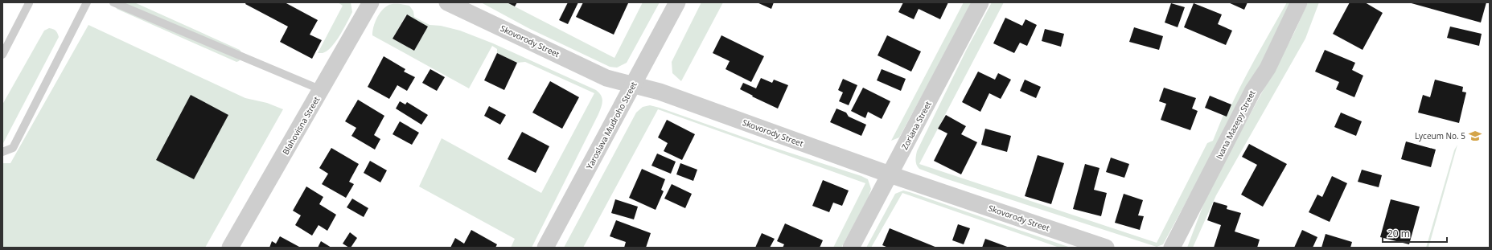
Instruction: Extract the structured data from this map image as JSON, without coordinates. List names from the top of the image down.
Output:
{
  "streets": {
    "street": [
      "Skovorody Street",
      "Ivana Mazepy Street",
      "Blahovisna Street",
      "Yaroslava Mudroho Street",
      "Zoriana Street"
    ]
  },
  "crossings": [
    ["Skovorody Street", "Yaroslava Mudroho Street"],
    ["Skovorody Street", "Zoriana Street"]
  ],
  "places": {
    "school or university": ["Lyceum No. 5"]
  },
  "scale_bar": "20 m"
}
